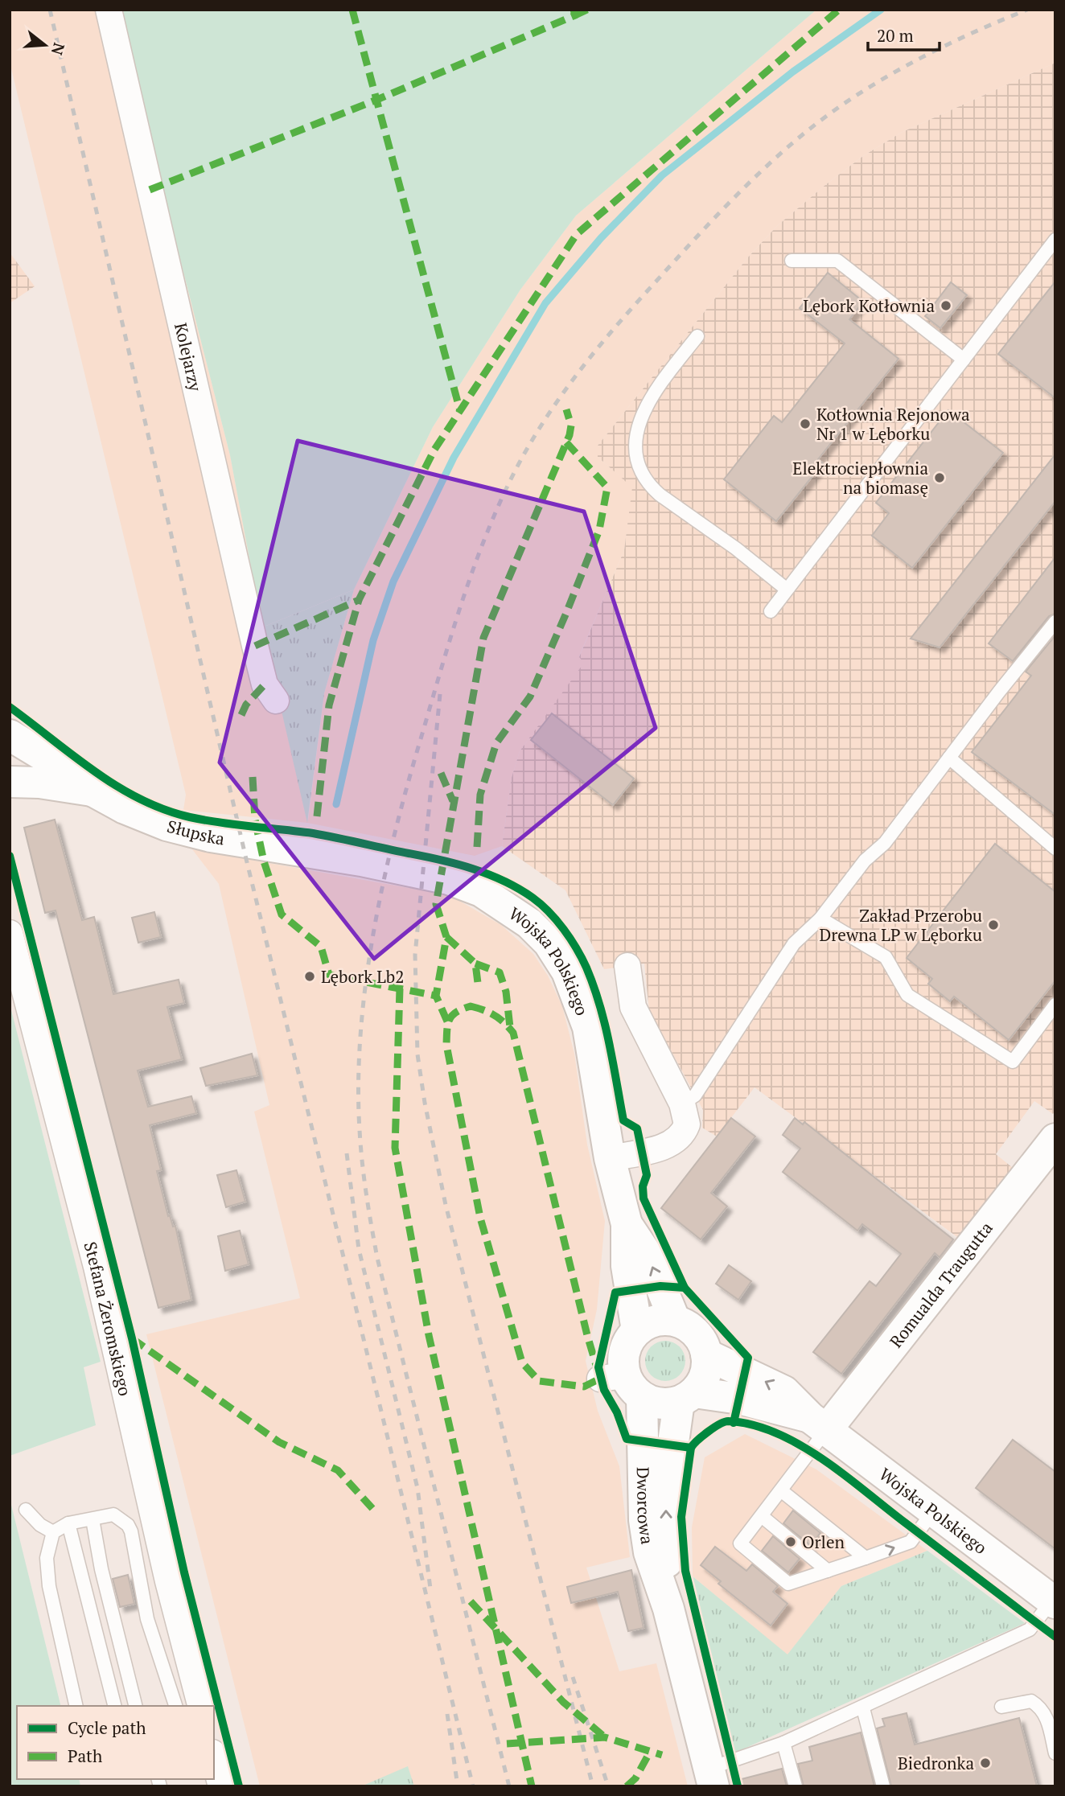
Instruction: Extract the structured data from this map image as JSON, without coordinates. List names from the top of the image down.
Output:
{
  "streets": {
    "street": [
      "Kolejarzy",
      "Słupska",
      "Wojska Polskiego",
      "Romualda Traugutta",
      "Stefana Żeromskiego",
      "Dworcowa"
    ]
  },
  "crossings": [
    ["Słupska", "Wojska Polskiego"],
    ["Wojska Polskiego", "Romualda Traugutta"],
    ["Wojska Polskiego", "Dworcowa"]
  ],
  "places": [
    "Lębork Kotłownia",
    "Kotłownia Rejonowa Nr 1 w Lęborku",
    "Elektrociepłownia na biomasę",
    "Zakład Przerobu Drewna LP w Lęborku",
    "Lębork Lb2",
    "Orlen",
    "Biedronka"
  ],
  "legend": ["Cycle path", "Path"],
  "scale_bar": "20 m",
  "north": "right"
}
